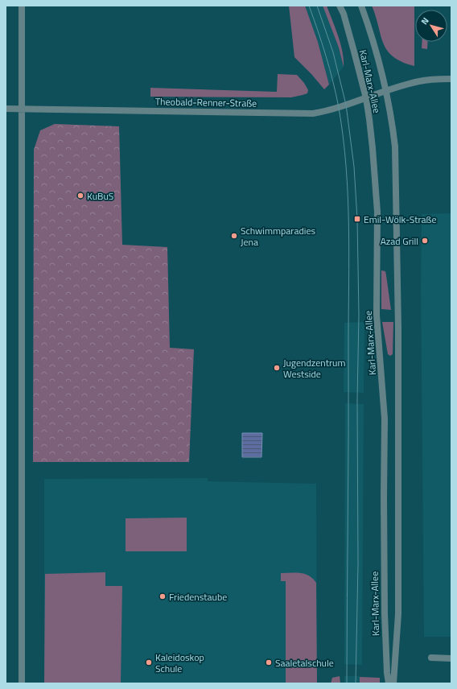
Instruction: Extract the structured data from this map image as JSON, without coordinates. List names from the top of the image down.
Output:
{
  "streets": {
    "street": ["Karl-Marx-Allee", "Theobald-Renner-Straße"]
  },
  "crossings": [
    ["Karl-Marx-Allee", "Theobald-Renner-Straße"]
  ],
  "places": {
    "other": [
      "KuBuS",
      "Schwimmparadies Jena",
      "Azad Grill",
      "Jugendzentrum Westside",
      "Friedenstaube",
      "Kaleidoskop Schule",
      "Saaletalschule"
    ],
    "transit": ["Emil-Wölk-Straße"]
  },
  "north": "top left"
}
